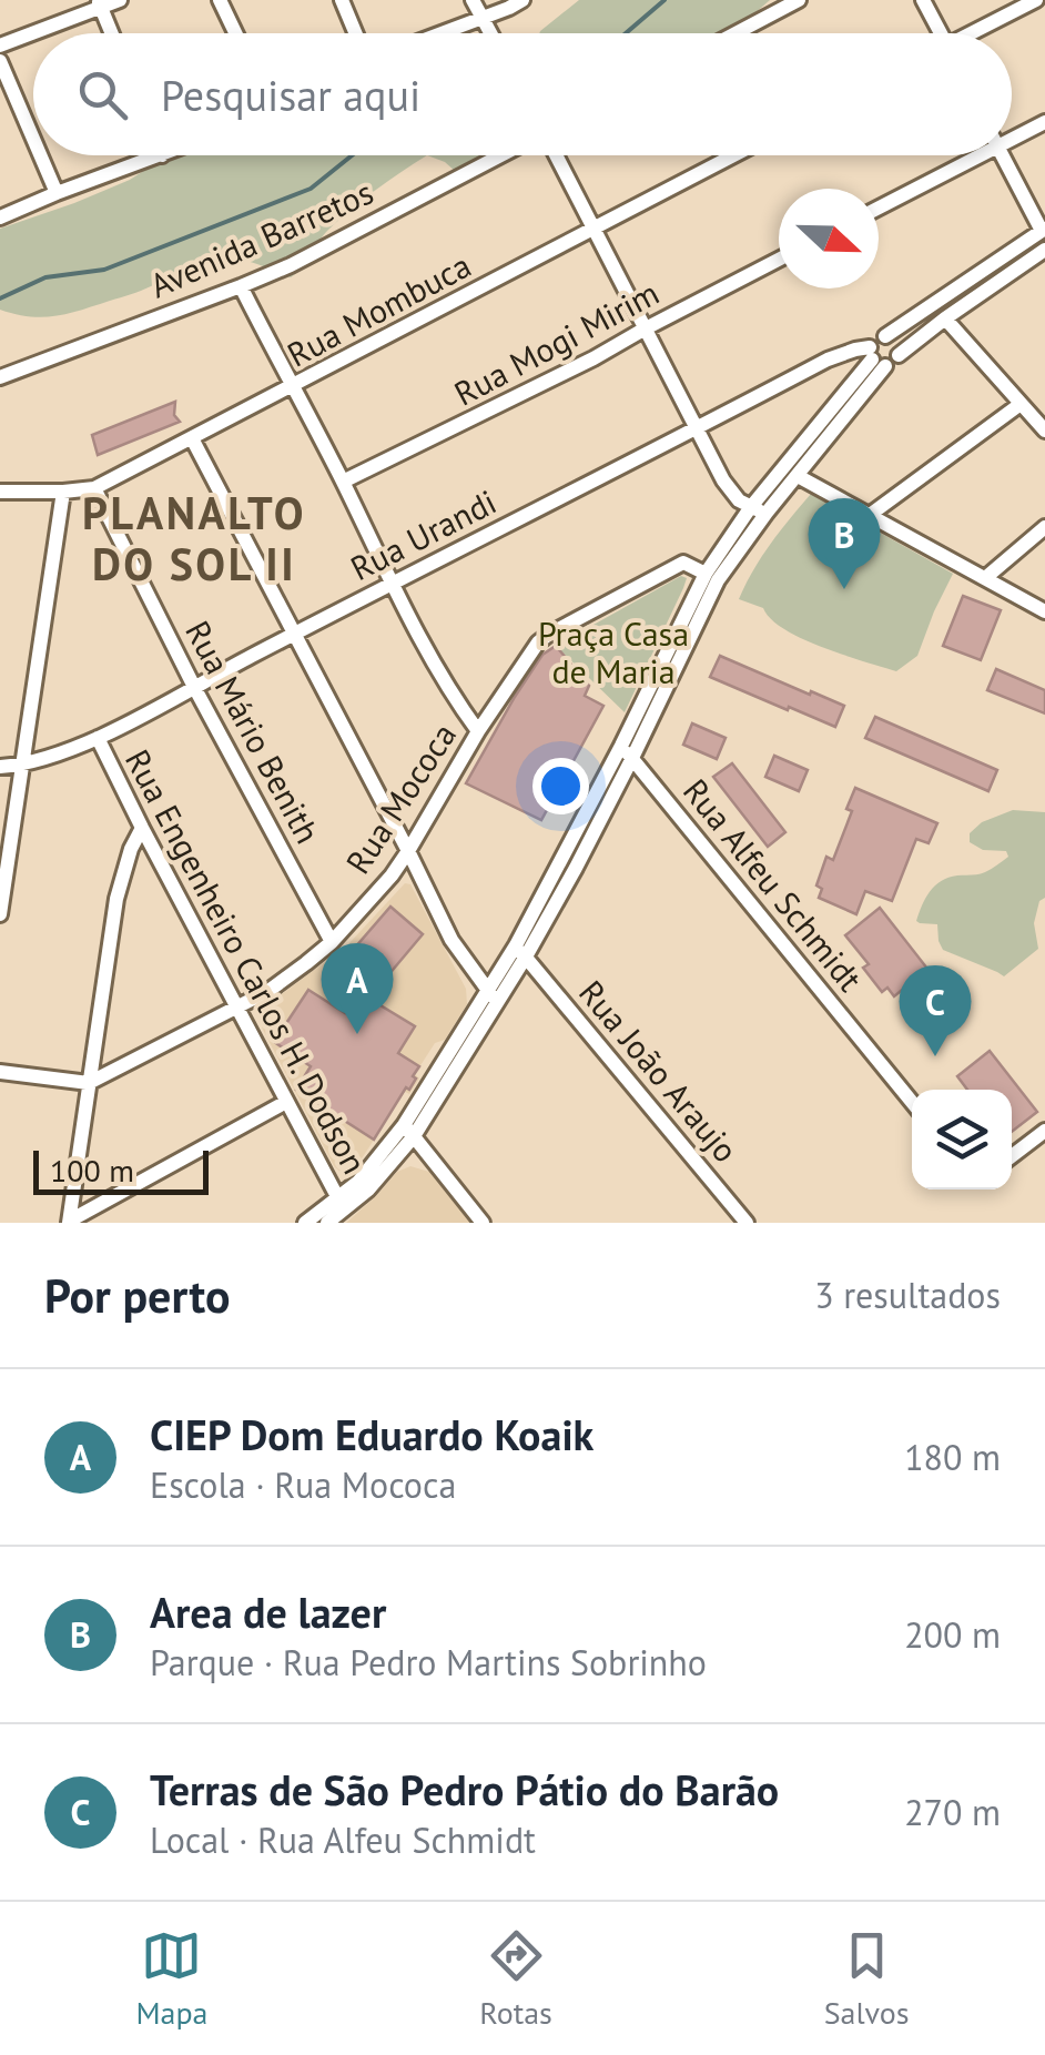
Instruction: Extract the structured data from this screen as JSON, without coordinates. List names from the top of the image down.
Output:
{
  "streets": {
    "street": [
      "Avenida Barretos",
      "Rua Mombuca",
      "Rua Mogi Mirim",
      "Rua Urandi",
      "Rua Mário Benith",
      "Rua Mococa",
      "Rua Alfeu Schmidt",
      "Rua Engenheiro Carlos H. Dodson",
      "Rua João Araujo"
    ]
  },
  "crossings": [
    ["Rua Mombuca", "Rua Mário Benith"],
    ["Rua Urandi", "Rua Mário Benith"],
    ["Rua Urandi", "Rua Engenheiro Carlos H. Dodson"],
    ["Rua Mário Benith", "Rua Mococa"],
    ["Rua Mococa", "Rua Engenheiro Carlos H. Dodson"]
  ],
  "districts": ["PLANALTO DO SOL II"],
  "parks": ["Praça Casa de Maria"],
  "scale_bar": "100 m",
  "north": "right",
  "page": {
    "search": "Pesquisar aqui",
    "pins": ["B", "A", "C"],
    "scale": "100 m",
    "heading": ["Por perto", "3 resultados"],
    "list": [
      {
        "mark": "A",
        "name": "CIEP Dom Eduardo Koaik",
        "note": "Escola · Rua Mococa",
        "value": "180 m"
      },
      {
        "mark": "B",
        "name": "Area de lazer",
        "note": "Parque · Rua Pedro Martins Sobrinho",
        "value": "200 m"
      },
      {
        "mark": "C",
        "name": "Terras de São Pedro Pátio do Barão",
        "note": "Local · Rua Alfeu Schmidt",
        "value": "270 m"
      }
    ],
    "nav": ["Mapa", "Rotas", "Salvos"]
  }
}
